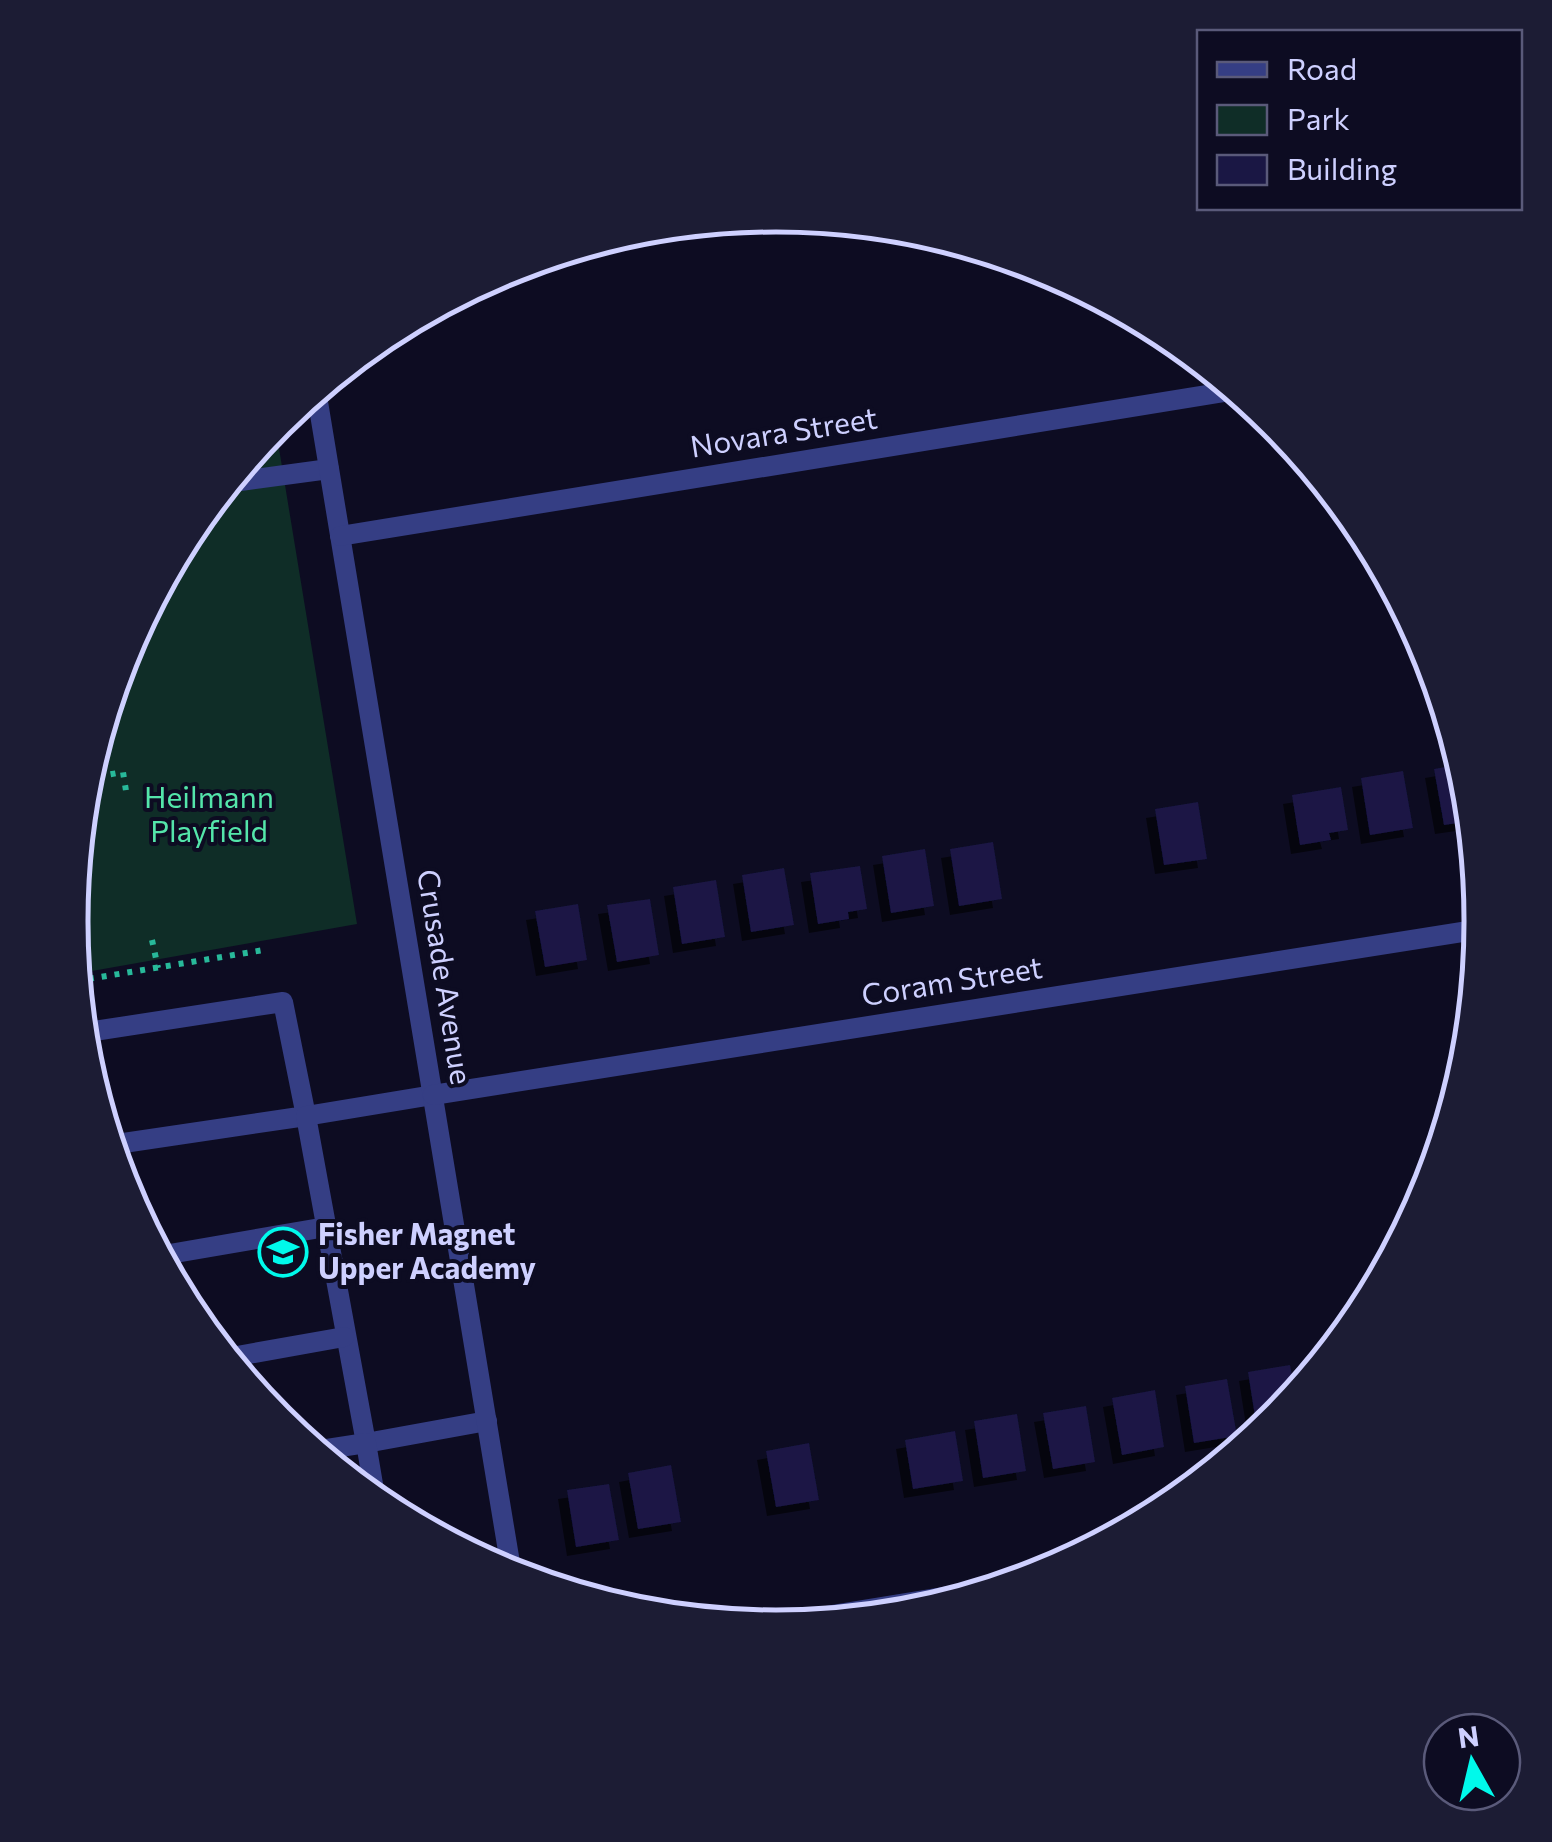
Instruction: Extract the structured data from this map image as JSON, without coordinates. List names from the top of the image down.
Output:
{
  "streets": {
    "street": ["Novara Street", "Crusade Avenue", "Coram Street"]
  },
  "crossings": [
    ["Novara Street", "Crusade Avenue"],
    ["Crusade Avenue", "Coram Street"]
  ],
  "parks": ["Heilmann Playfield"],
  "places": {
    "school or university": ["Fisher Magnet Upper Academy"]
  },
  "legend": ["Road", "Park", "Building"],
  "north": "top"
}
